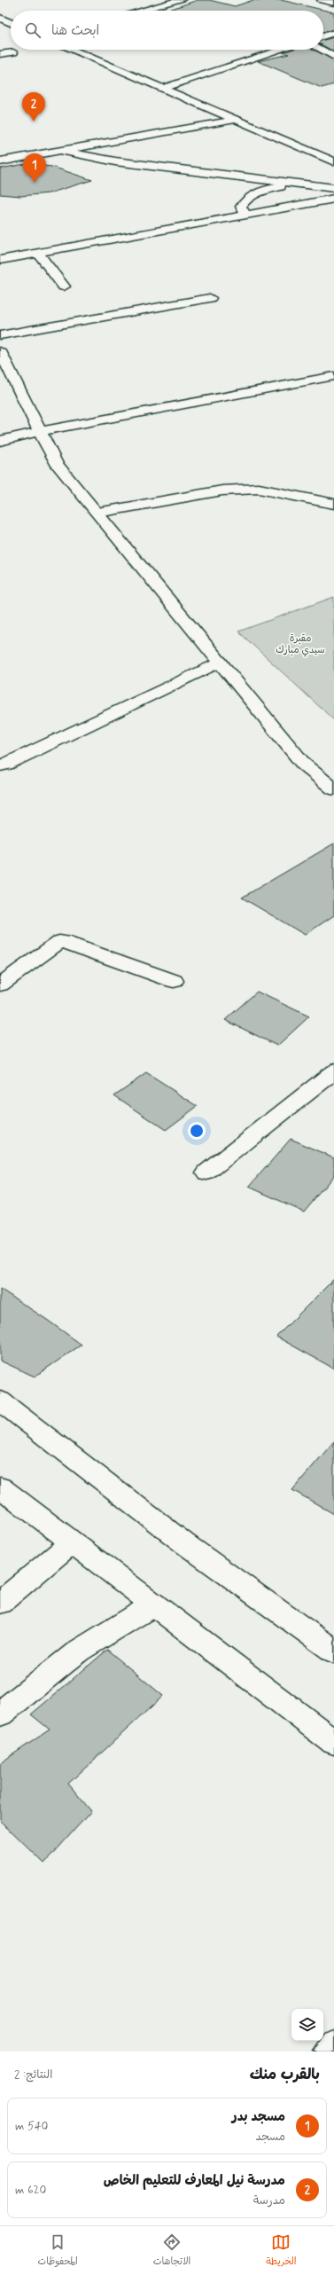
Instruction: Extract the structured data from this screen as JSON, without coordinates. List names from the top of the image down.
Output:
{
  "parks": ["مقبرة سيدي مبارك"],
  "page": {
    "search": "ابحث هنا",
    "pins": ["2", "1"],
    "heading": ["بالقرب منك", "النتائج: 2"],
    "list": [
      {
        "mark": "1",
        "name": "مسجد بدر",
        "note": "مسجد",
        "value": "540 m"
      },
      {
        "mark": "2",
        "name": "مدرسة نيل المعارف للتعليم الخاص",
        "note": "مدرسة",
        "value": "620 m"
      }
    ],
    "nav": ["الخريطة", "الاتجاهات", "المحفوظات"]
  }
}
